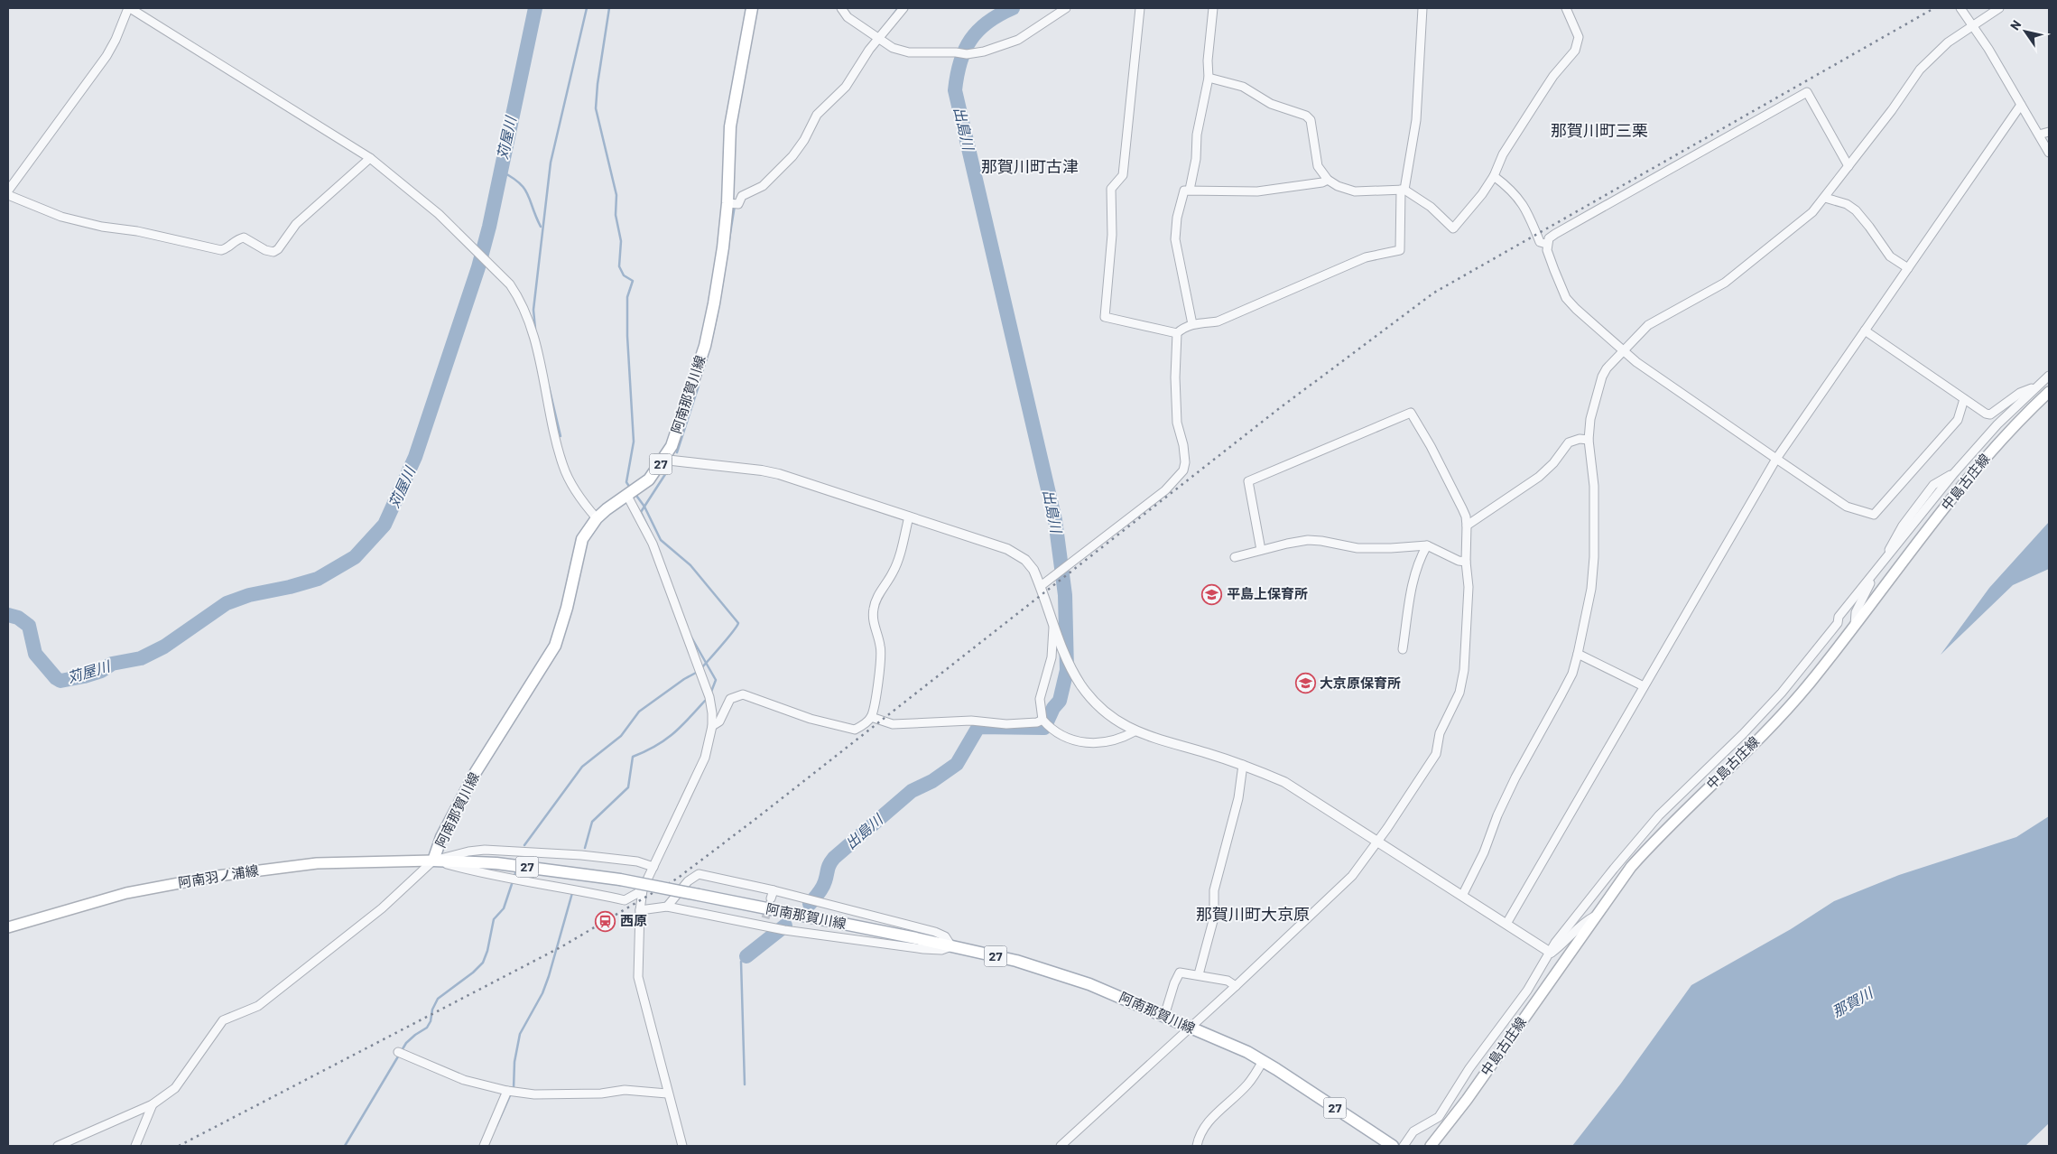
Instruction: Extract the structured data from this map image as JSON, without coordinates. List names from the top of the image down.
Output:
{
  "streets": {
    "main road": [
      "阿南那賀川線",
      "27",
      "中島古庄線",
      "阿南羽ノ浦線"
    ]
  },
  "crossings": [
    ["阿南那賀川線", "阿南羽ノ浦線"]
  ],
  "districts": ["那賀川町三栗", "那賀川町古津", "那賀川町大京原"],
  "water": ["出島川", "苅屋川", "那賀川"],
  "places": {
    "school or university": ["平島上保育所", "大京原保育所"],
    "station": ["西原"]
  },
  "north": "top left"
}
